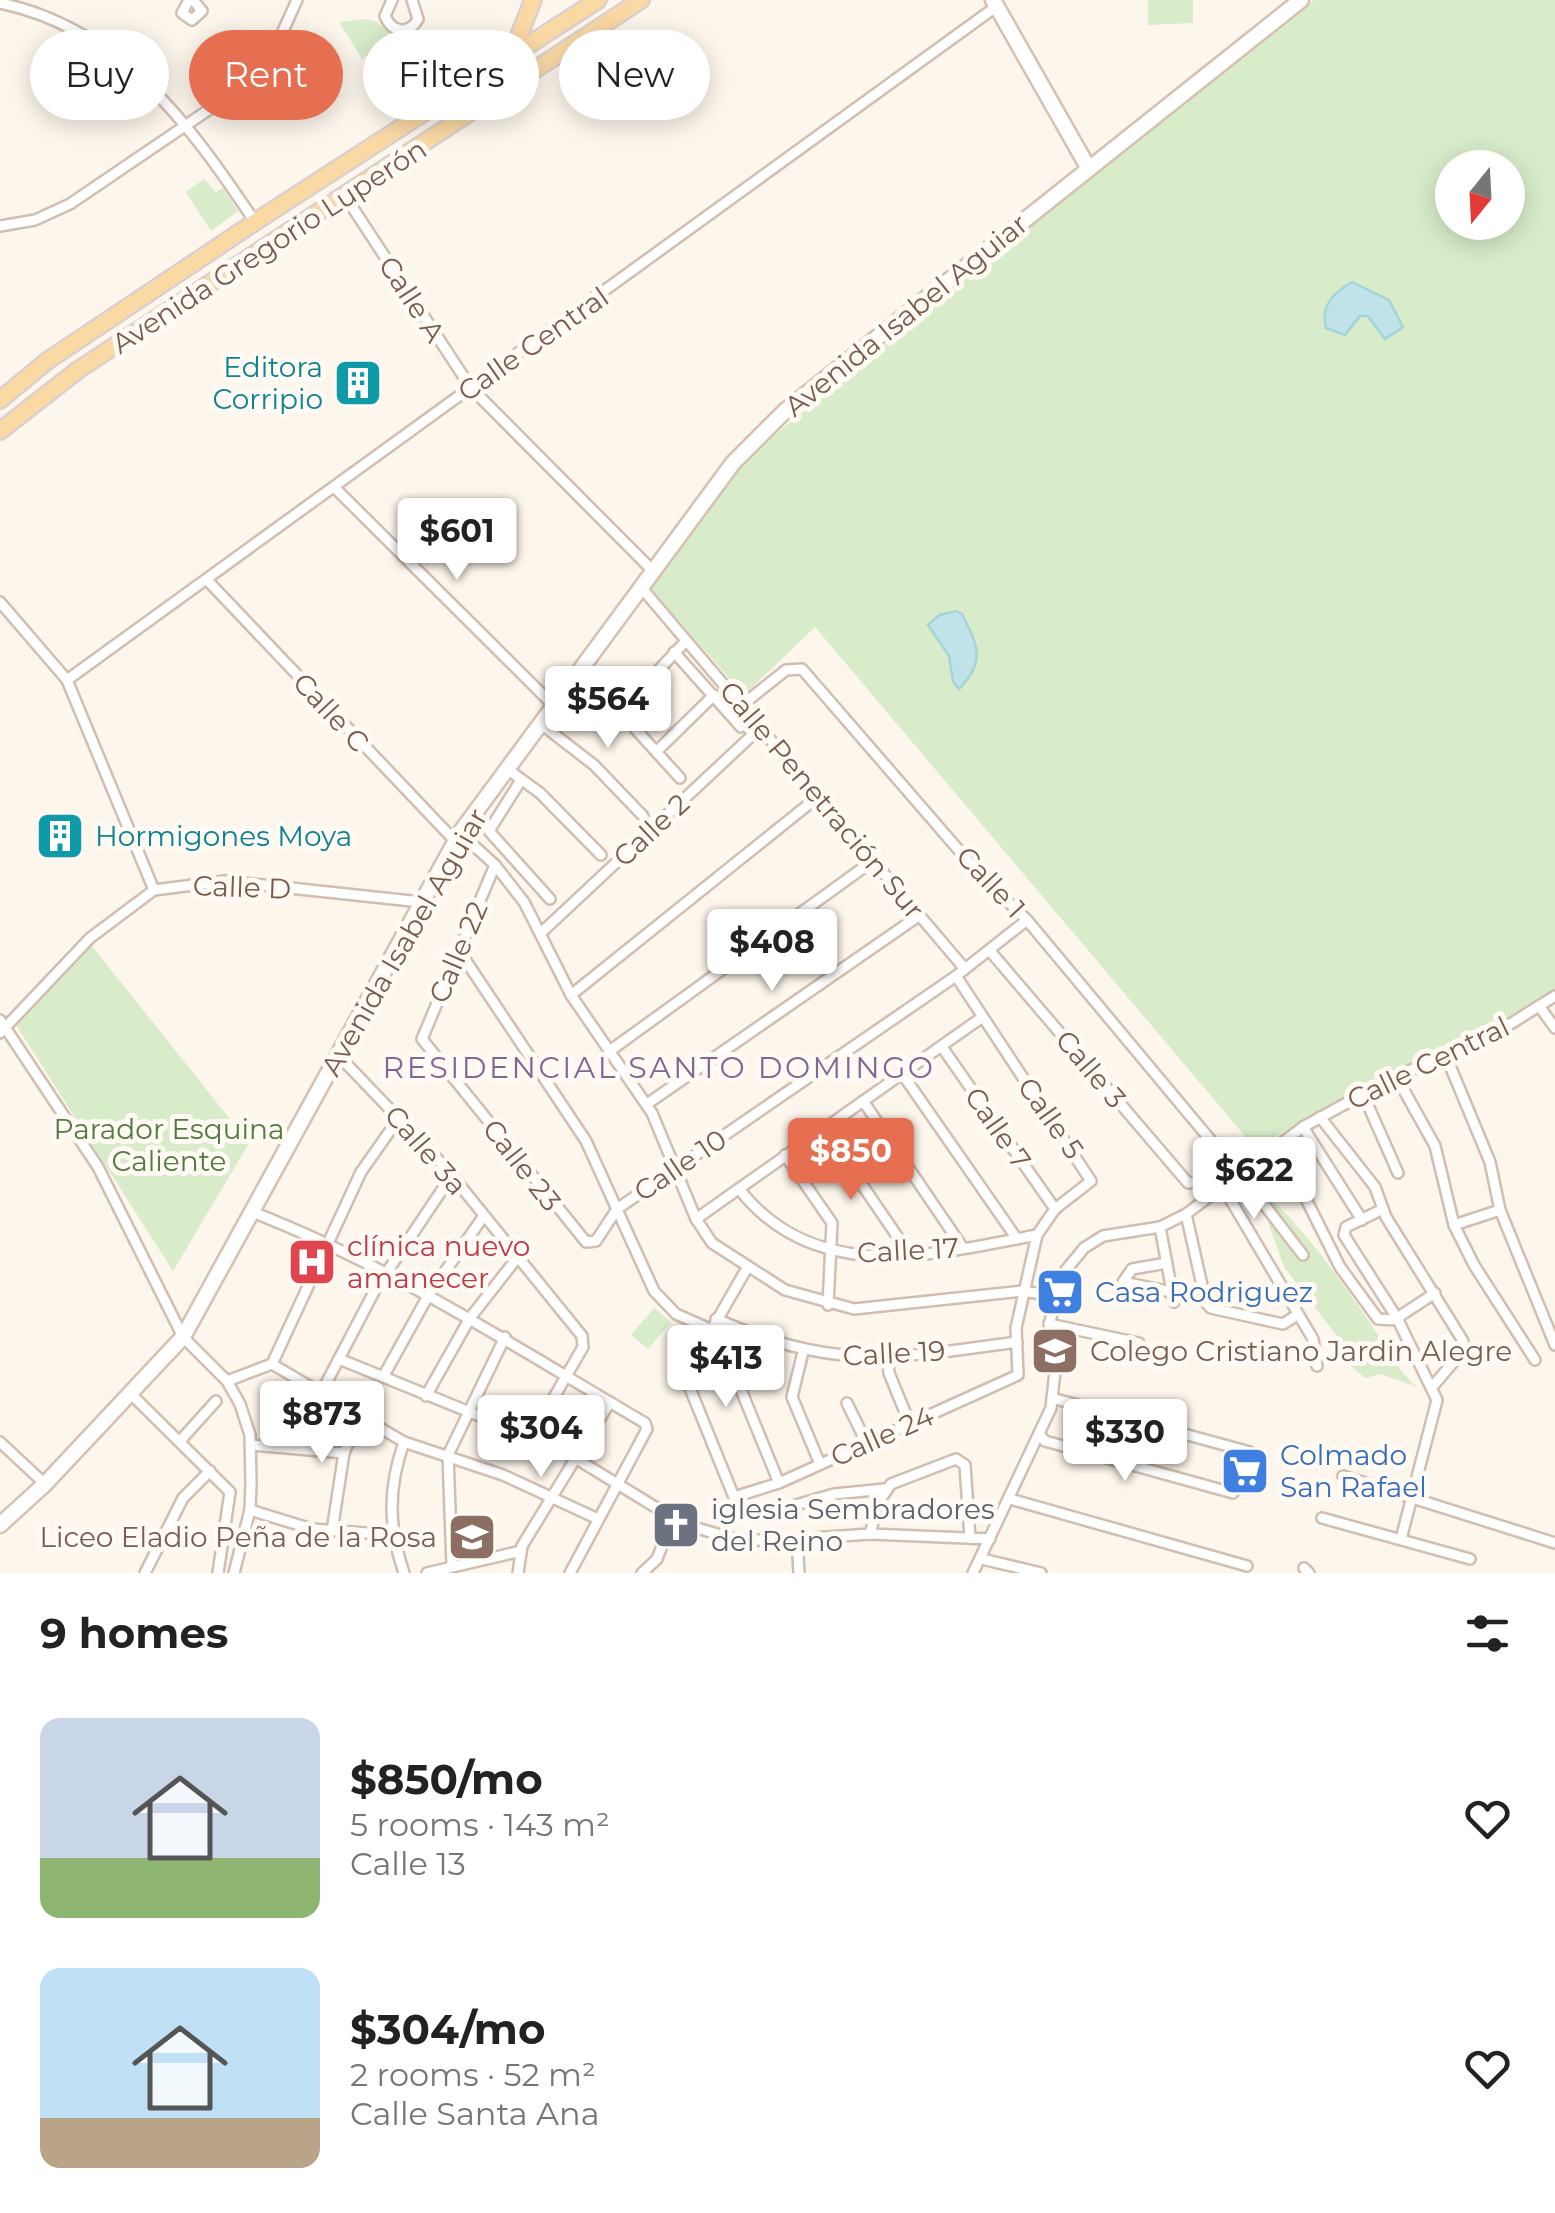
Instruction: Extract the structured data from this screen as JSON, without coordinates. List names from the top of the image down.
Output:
{
  "streets": {
    "main road": ["Avenida Gregorio Luperón", "Avenida Isabel Aguiar"],
    "street": [
      "Calle A",
      "Calle Central",
      "Calle C",
      "Calle Penetración Sur",
      "Calle 2",
      "Calle 1",
      "Calle D",
      "Calle 22",
      "Calle 3",
      "Calle 5",
      "Calle 7",
      "Calle 3a",
      "Calle 23",
      "Calle 10",
      "Calle 17",
      "Calle 19",
      "Calle 24"
    ]
  },
  "crossings": [
    ["Avenida Gregorio Luperón", "Calle A"],
    ["Calle A", "Avenida Isabel Aguiar"],
    ["Calle A", "Calle Central"],
    ["Avenida Isabel Aguiar", "Calle C"],
    ["Avenida Isabel Aguiar", "Calle Penetración Sur"],
    ["Avenida Isabel Aguiar", "Calle D"],
    ["Avenida Isabel Aguiar", "Calle 3a"],
    ["Calle Central", "Calle C"],
    ["Calle C", "Calle 2"],
    ["Calle C", "Calle 22"],
    ["Calle C", "Calle 5"],
    ["Calle C", "Calle 10"],
    ["Calle Penetración Sur", "Calle 2"],
    ["Calle Penetración Sur", "Calle 1"],
    ["Calle Penetración Sur", "Calle 5"],
    ["Calle Penetración Sur", "Calle 10"],
    ["Calle 1", "Calle 3"],
    ["Calle 1", "Calle 10"],
    ["Calle 22", "Calle 23"],
    ["Calle 22", "Calle 19"],
    ["Calle 3", "Calle 10"],
    ["Calle 5", "Calle 7"],
    ["Calle 5", "Calle 10"],
    ["Calle 5", "Calle 17"],
    ["Calle 5", "Calle 19"],
    ["Calle 5", "Calle 24"],
    ["Calle 23", "Calle 10"],
    ["Calle 10", "Calle 19"],
    ["Calle 19", "Calle 24"]
  ],
  "districts": ["RESIDENCIAL SANTO DOMINGO"],
  "parks": ["Parador Esquina Caliente"],
  "places": {
    "building": ["Editora Corripio", "Hormigones Moya"],
    "hospital": ["clínica nuevo amanecer"],
    "supermarket": ["Casa Rodriguez", "Colmado San Rafael"],
    "school or university": ["Colego Cristiano Jardin Alegre", "Liceo Eladio Peña de la Rosa"],
    "church": ["iglesia Sembradores del Reino"]
  },
  "north": "bottom",
  "page": {
    "chip": [
      "Buy",
      "Rent",
      "Filters",
      "New"
    ],
    "price": [
      "$601",
      "$564",
      "$408",
      "$850",
      "$622",
      "$413",
      "$873",
      "$304",
      "$330"
    ],
    "heading": "9 homes",
    "list": [
      {
        "name": "$850/mo",
        "note": "5 rooms · 143 m² · Calle 13"
      },
      {
        "name": "$304/mo",
        "note": "2 rooms · 52 m² · Calle Santa Ana"
      }
    ]
  }
}
